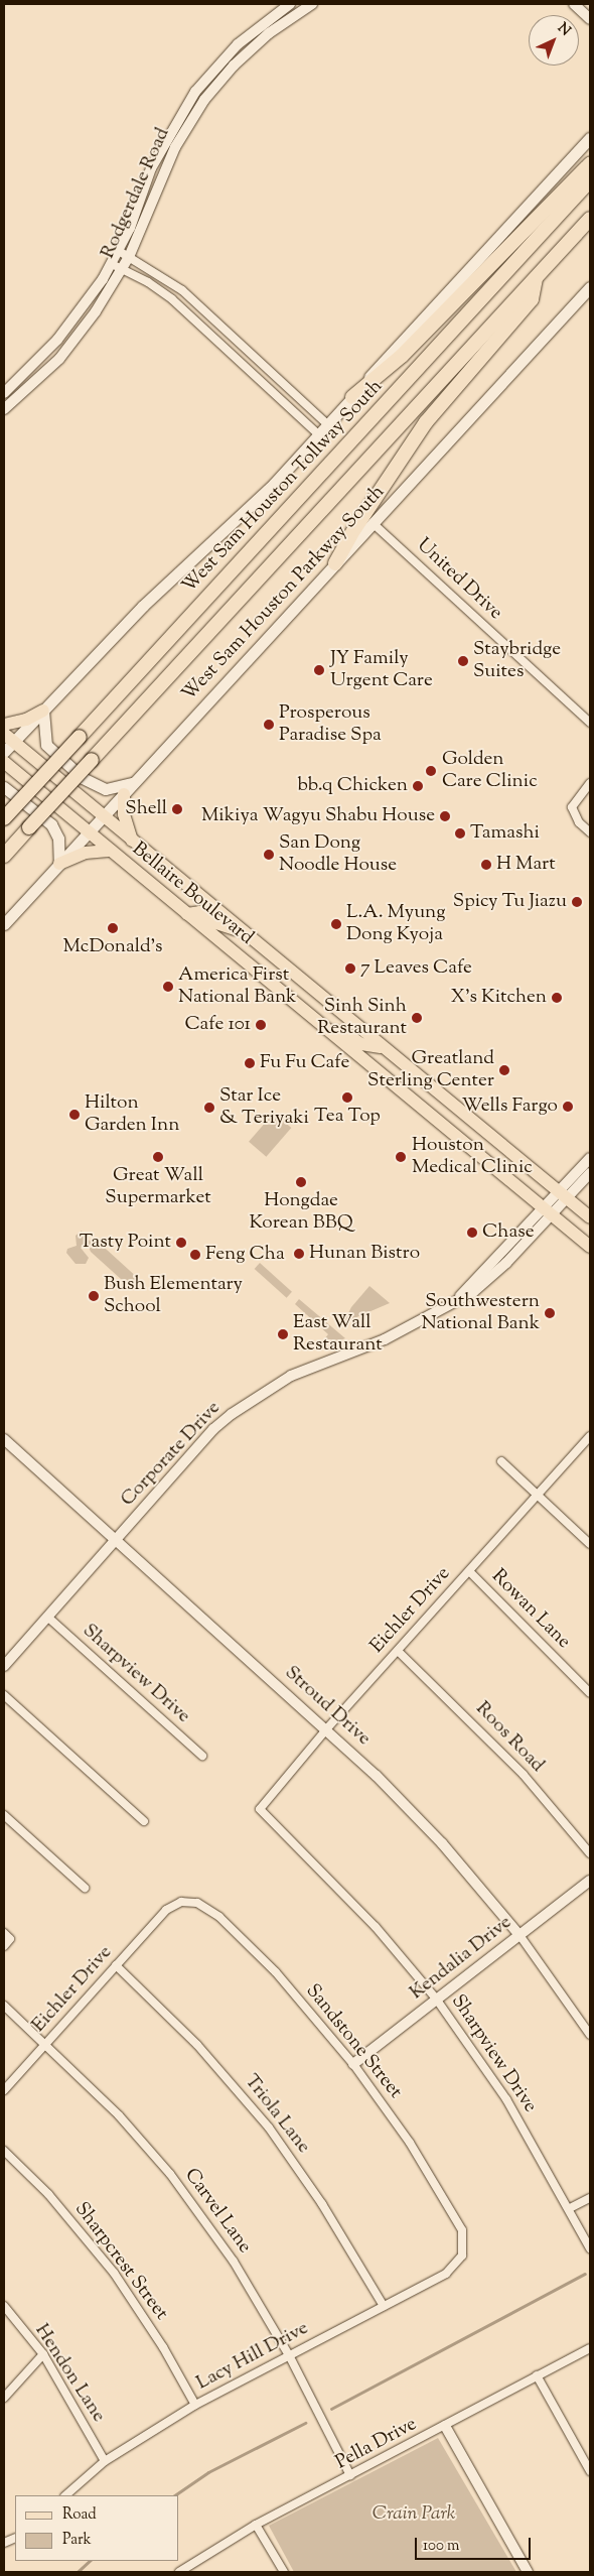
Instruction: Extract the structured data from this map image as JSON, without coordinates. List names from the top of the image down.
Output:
{
  "streets": {
    "highway": ["West Sam Houston Tollway South"],
    "main road": ["West Sam Houston Parkway South", "Bellaire Boulevard"],
    "street": [
      "Rodgerdale Road",
      "United Drive",
      "Corporate Drive",
      "Rowan Lane",
      "Eichler Drive",
      "Sharpview Drive",
      "Stroud Drive",
      "Roos Road",
      "Kendalia Drive",
      "Sandstone Street",
      "Triola Lane",
      "Carvel Lane",
      "Sharpcrest Street",
      "Lacy Hill Drive",
      "Hendon Lane",
      "Pella Drive"
    ]
  },
  "crossings": [
    ["United Drive", "West Sam Houston Parkway South"],
    ["West Sam Houston Parkway South", "Bellaire Boulevard"],
    ["Bellaire Boulevard", "Corporate Drive"],
    ["Corporate Drive", "Sharpview Drive"],
    ["Corporate Drive", "Stroud Drive"],
    ["Rowan Lane", "Eichler Drive"],
    ["Eichler Drive", "Sharpview Drive"],
    ["Eichler Drive", "Stroud Drive"],
    ["Eichler Drive", "Roos Road"],
    ["Eichler Drive", "Sandstone Street"],
    ["Eichler Drive", "Triola Lane"],
    ["Eichler Drive", "Carvel Lane"],
    ["Sharpview Drive", "Kendalia Drive"],
    ["Stroud Drive", "Kendalia Drive"],
    ["Kendalia Drive", "Sandstone Street"],
    ["Sandstone Street", "Lacy Hill Drive"],
    ["Triola Lane", "Lacy Hill Drive"],
    ["Carvel Lane", "Lacy Hill Drive"],
    ["Carvel Lane", "Pella Drive"],
    ["Sharpcrest Street", "Lacy Hill Drive"],
    ["Lacy Hill Drive", "Hendon Lane"]
  ],
  "parks": ["Crain Park"],
  "places": [
    "Staybridge Suites",
    "JY Family Urgent Care",
    "Prosperous Paradise Spa",
    "Golden Care Clinic",
    "bb.q Chicken",
    "Shell",
    "Mikiya Wagyu Shabu House",
    "Tamashi",
    "San Dong Noodle House",
    "H Mart",
    "Spicy Tu Jiazu",
    "L.A. Myung Dong Kyoja",
    "McDonald's",
    "7 Leaves Cafe",
    "America First National Bank",
    "X’s Kitchen",
    "Sinh Sinh Restaurant",
    "Cafe 101",
    "Fu Fu Cafe",
    "Greatland Sterling Center",
    "Tea Top",
    "Wells Fargo",
    "Star Ice & Teriyaki",
    "Hilton Garden Inn",
    "Great Wall Supermarket",
    "Houston Medical Clinic",
    "Hongdae Korean BBQ",
    "Chase",
    "Tasty Point",
    "Hunan Bistro",
    "Feng Cha",
    "Bush Elementary School",
    "Southwestern National Bank",
    "East Wall Restaurant"
  ],
  "legend": ["Road", "Park"],
  "scale_bar": "100 m",
  "north": "top right"
}
